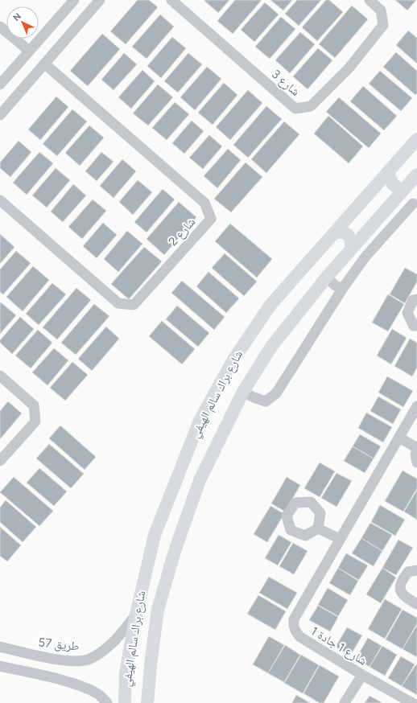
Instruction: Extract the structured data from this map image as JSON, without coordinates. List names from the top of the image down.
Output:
{
  "streets": {
    "main road": ["شارع براك سالم الهيفي"],
    "street": [
      "شارع 3",
      "شارع 2",
      "طريق 57",
      "شارع 1 جادة 1"
    ]
  },
  "crossings": [
    ["شارع براك سالم الهيفي", "طريق 57"]
  ],
  "north": "top left"
}
